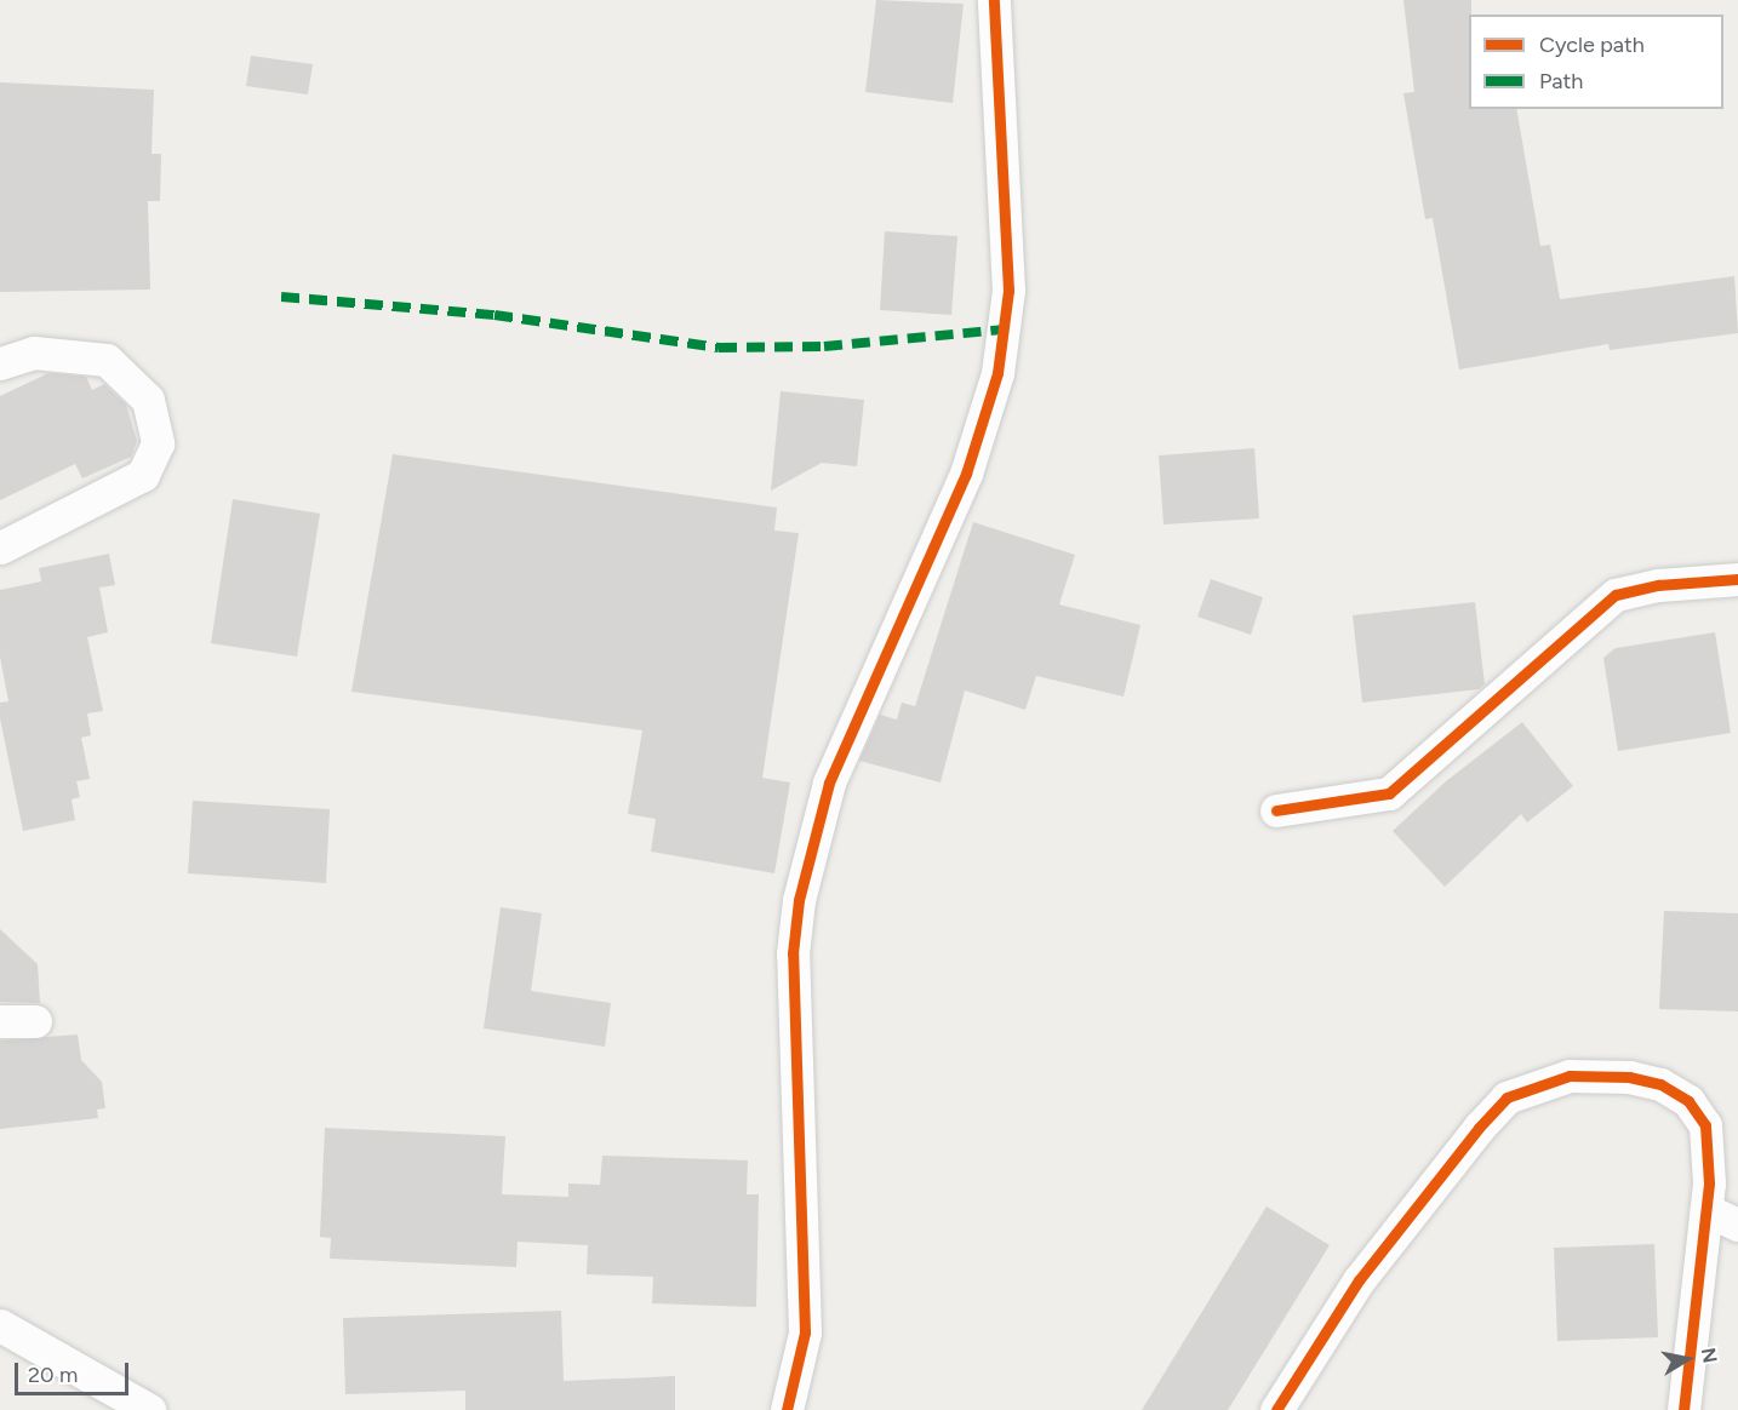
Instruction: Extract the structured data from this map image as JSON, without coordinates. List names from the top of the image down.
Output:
{
  "legend": ["Cycle path", "Path"],
  "scale_bar": "20 m",
  "north": "right"
}
